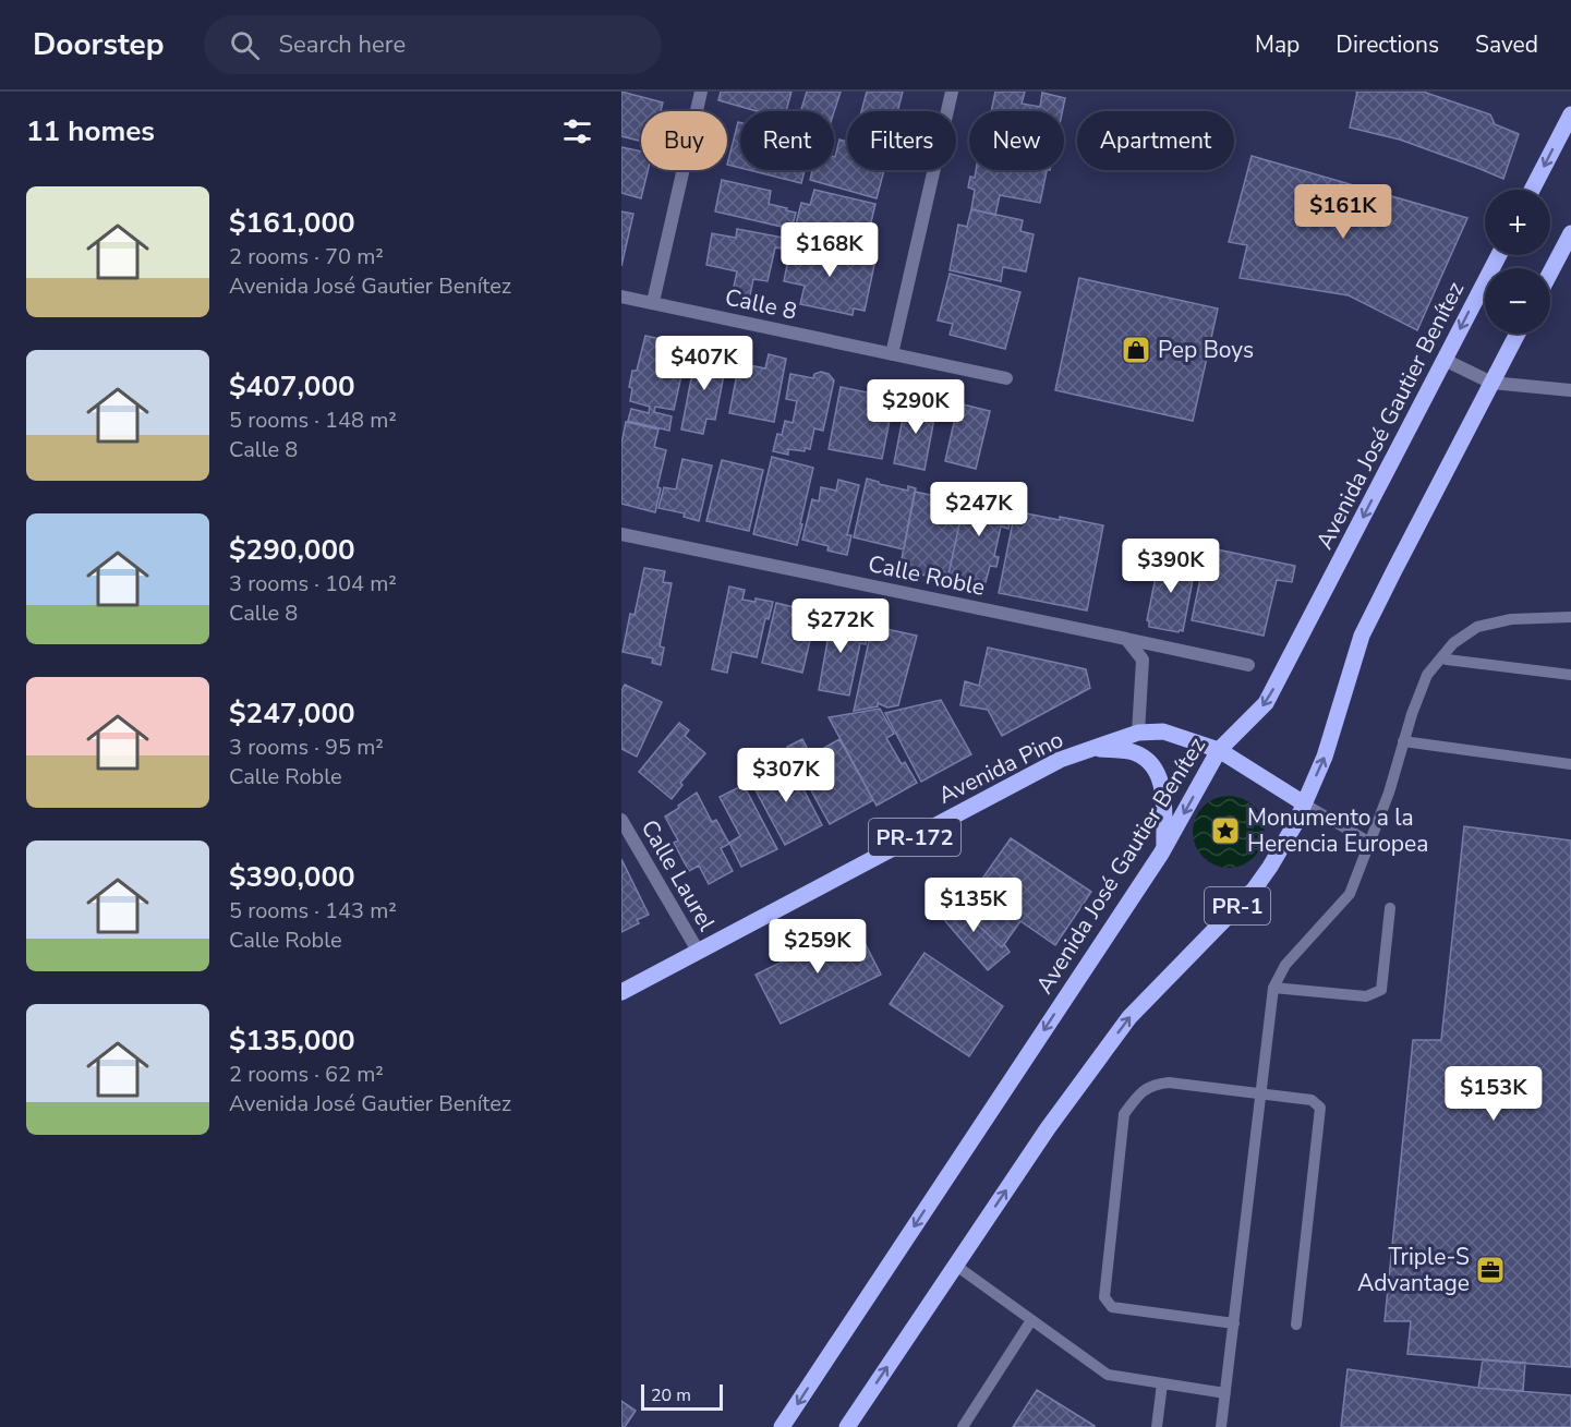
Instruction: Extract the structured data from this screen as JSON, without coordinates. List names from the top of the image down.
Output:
{
  "streets": {
    "main road": [
      "Avenida José Gautier Benítez",
      "Avenida Pino",
      "PR-172",
      "PR-1"
    ],
    "street": ["Calle 8", "Calle Roble", "Calle Laurel"]
  },
  "crossings": [
    ["Avenida José Gautier Benítez", "Avenida Pino"],
    ["Avenida Pino", "Calle Laurel"],
    ["Avenida Pino", "PR-1"]
  ],
  "places": {
    "shop": ["Pep Boys"],
    "place": ["Monumento a la Herencia Europea"],
    "office": ["Triple-S Advantage"]
  },
  "scale_bar": "20 m",
  "page": {
    "header": "Doorstep",
    "search": "Search here",
    "nav": ["Map", "Directions", "Saved"],
    "heading": "11 homes",
    "chip": [
      "Buy",
      "Rent",
      "Filters",
      "New",
      "Apartment"
    ],
    "list": [
      {
        "name": "$161,000",
        "note": "2 rooms · 70 m² · Avenida José Gautier Benítez"
      },
      {
        "name": "$407,000",
        "note": "5 rooms · 148 m² · Calle 8"
      },
      {
        "name": "$290,000",
        "note": "3 rooms · 104 m² · Calle 8"
      },
      {
        "name": "$247,000",
        "note": "3 rooms · 95 m² · Calle Roble"
      },
      {
        "name": "$390,000",
        "note": "5 rooms · 143 m² · Calle Roble"
      },
      {
        "name": "$135,000",
        "note": "2 rooms · 62 m² · Avenida José Gautier Benítez"
      }
    ],
    "price": [
      "$161K",
      "$168K",
      "$407K",
      "$290K",
      "$247K",
      "$390K",
      "$272K",
      "$307K",
      "$135K",
      "$259K",
      "$153K"
    ],
    "map_buttons": ["+", "−"],
    "scale": "20 m"
  }
}
